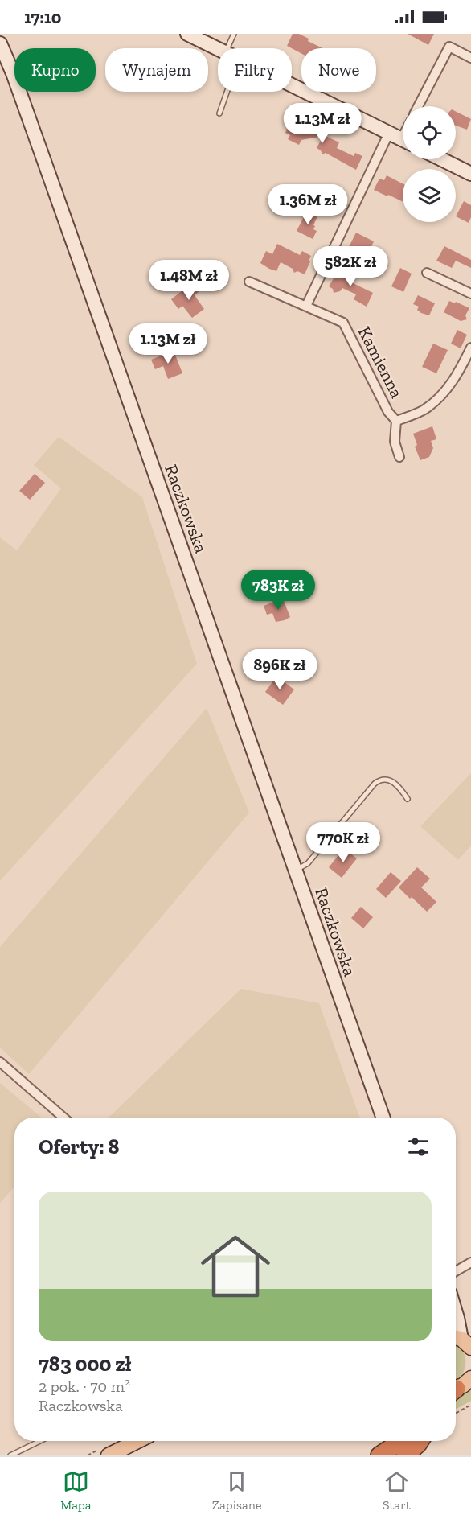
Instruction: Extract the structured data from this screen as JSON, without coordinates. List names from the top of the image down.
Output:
{
  "streets": {
    "street": ["Kamienna", "Raczkowska"]
  },
  "page": {
    "status": "17:10",
    "chip": [
      "Kupno",
      "Wynajem",
      "Filtry",
      "Nowe"
    ],
    "price": [
      "1.13M zł",
      "1.36M zł",
      "582K zł",
      "1.48M zł",
      "1.13M zł",
      "783K zł",
      "896K zł",
      "770K zł"
    ],
    "heading": "Oferty: 8",
    "list": [
      {
        "name": "783 000 zł",
        "note": "2 pok. · 70 m² · Raczkowska"
      }
    ],
    "tabs": ["Mapa", "Zapisane", "Start"]
  }
}
